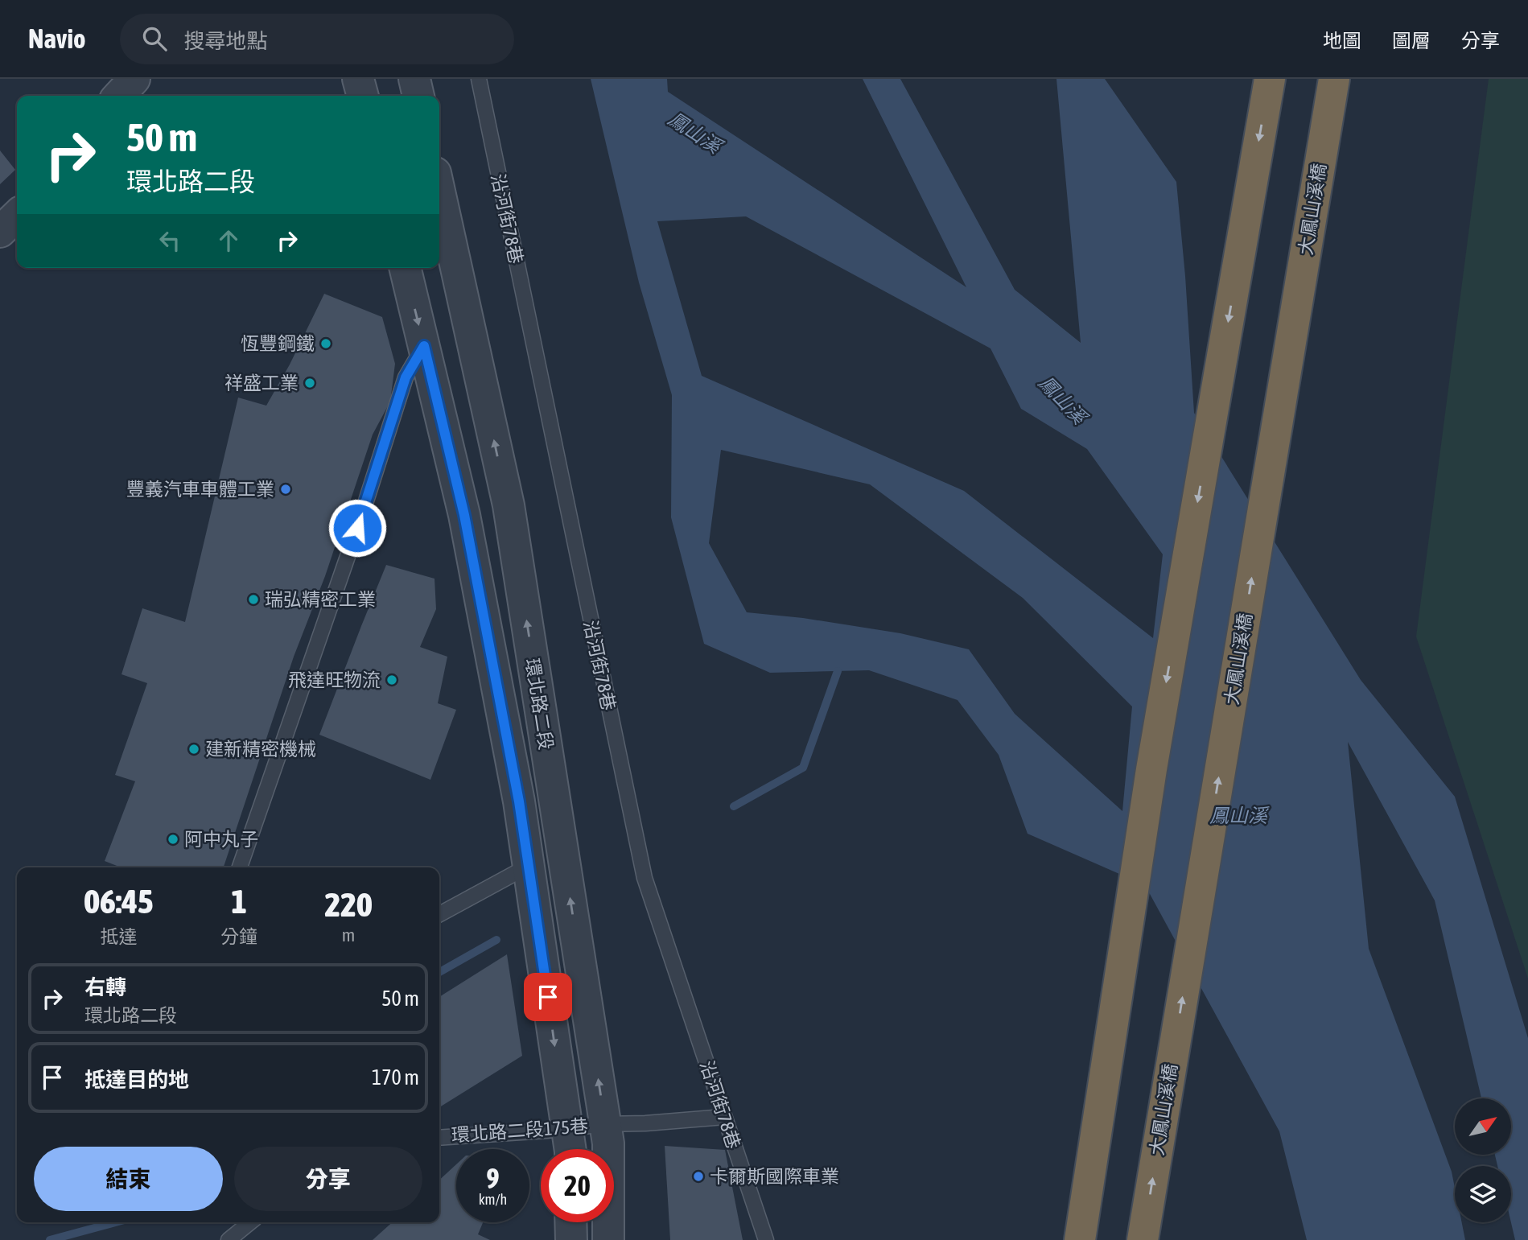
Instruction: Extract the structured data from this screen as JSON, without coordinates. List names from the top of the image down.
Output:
{
  "streets": {
    "highway": ["大鳳山溪橋"],
    "street": ["環北路二段"],
    "lane": ["沿河街78巷", "環北路二段175巷"]
  },
  "crossings": [
    ["沿河街78巷", "環北路二段175巷"],
    ["環北路二段", "環北路二段175巷"]
  ],
  "water": ["鳳山溪"],
  "places": [
    "恆豐鋼鐵",
    "祥盛工業",
    "豐義汽車車體工業",
    "瑞弘精密工業",
    "飛達旺物流",
    "建新精密機械",
    "阿中丸子",
    "卡爾斯國際車業"
  ],
  "north": "top right",
  "page": {
    "header": "Navio",
    "search": "搜尋地點",
    "nav": ["地圖", "圖層", "分享"],
    "turn": ["50 m", "環北路二段"],
    "eta": [
      "06:45",
      "抵達",
      "1",
      "分鐘",
      "220",
      "m"
    ],
    "list": [
      {
        "name": "右轉",
        "note": "環北路二段",
        "value": "50 m"
      },
      {
        "name": "抵達目的地",
        "value": "170 m"
      }
    ],
    "buttons": ["結束", "分享"],
    "speed": "9 km/h",
    "limit": "20"
  }
}
